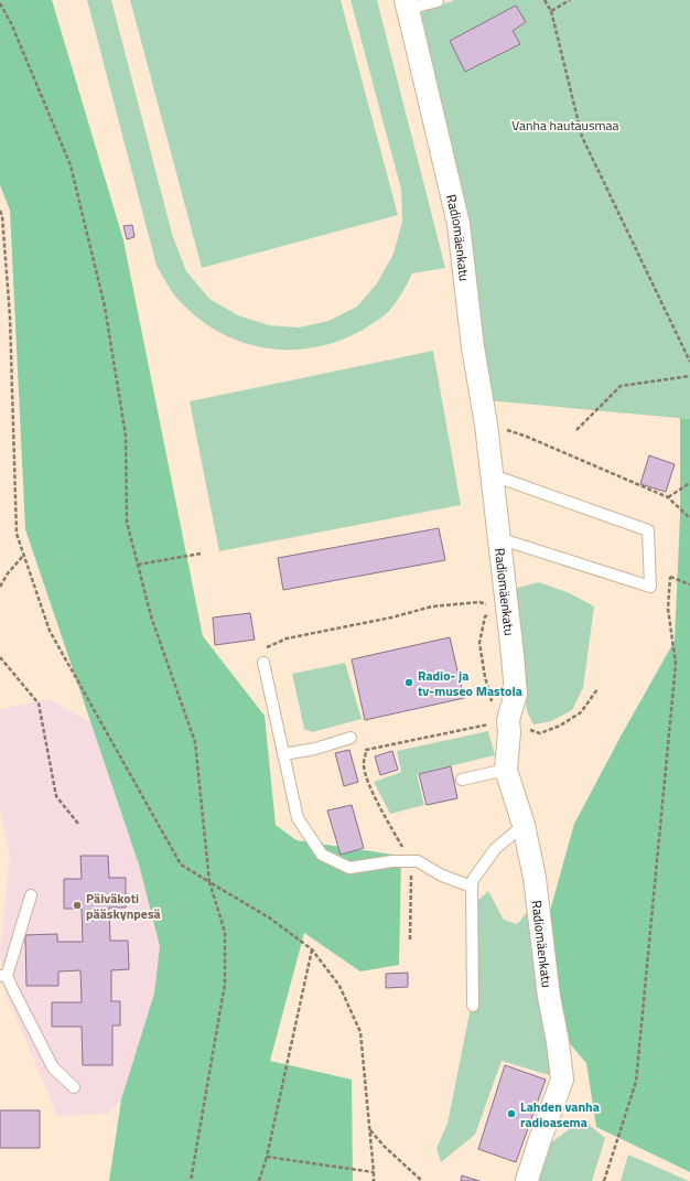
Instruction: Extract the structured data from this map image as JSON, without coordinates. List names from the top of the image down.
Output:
{
  "streets": {
    "street": ["Radiomäenkatu"]
  },
  "parks": ["Vanha hautausmaa"],
  "places": ["Radio- ja tv-museo Mastola", "Päiväkoti pääskynpesä", "Lahden vanha radioasema"]
}
